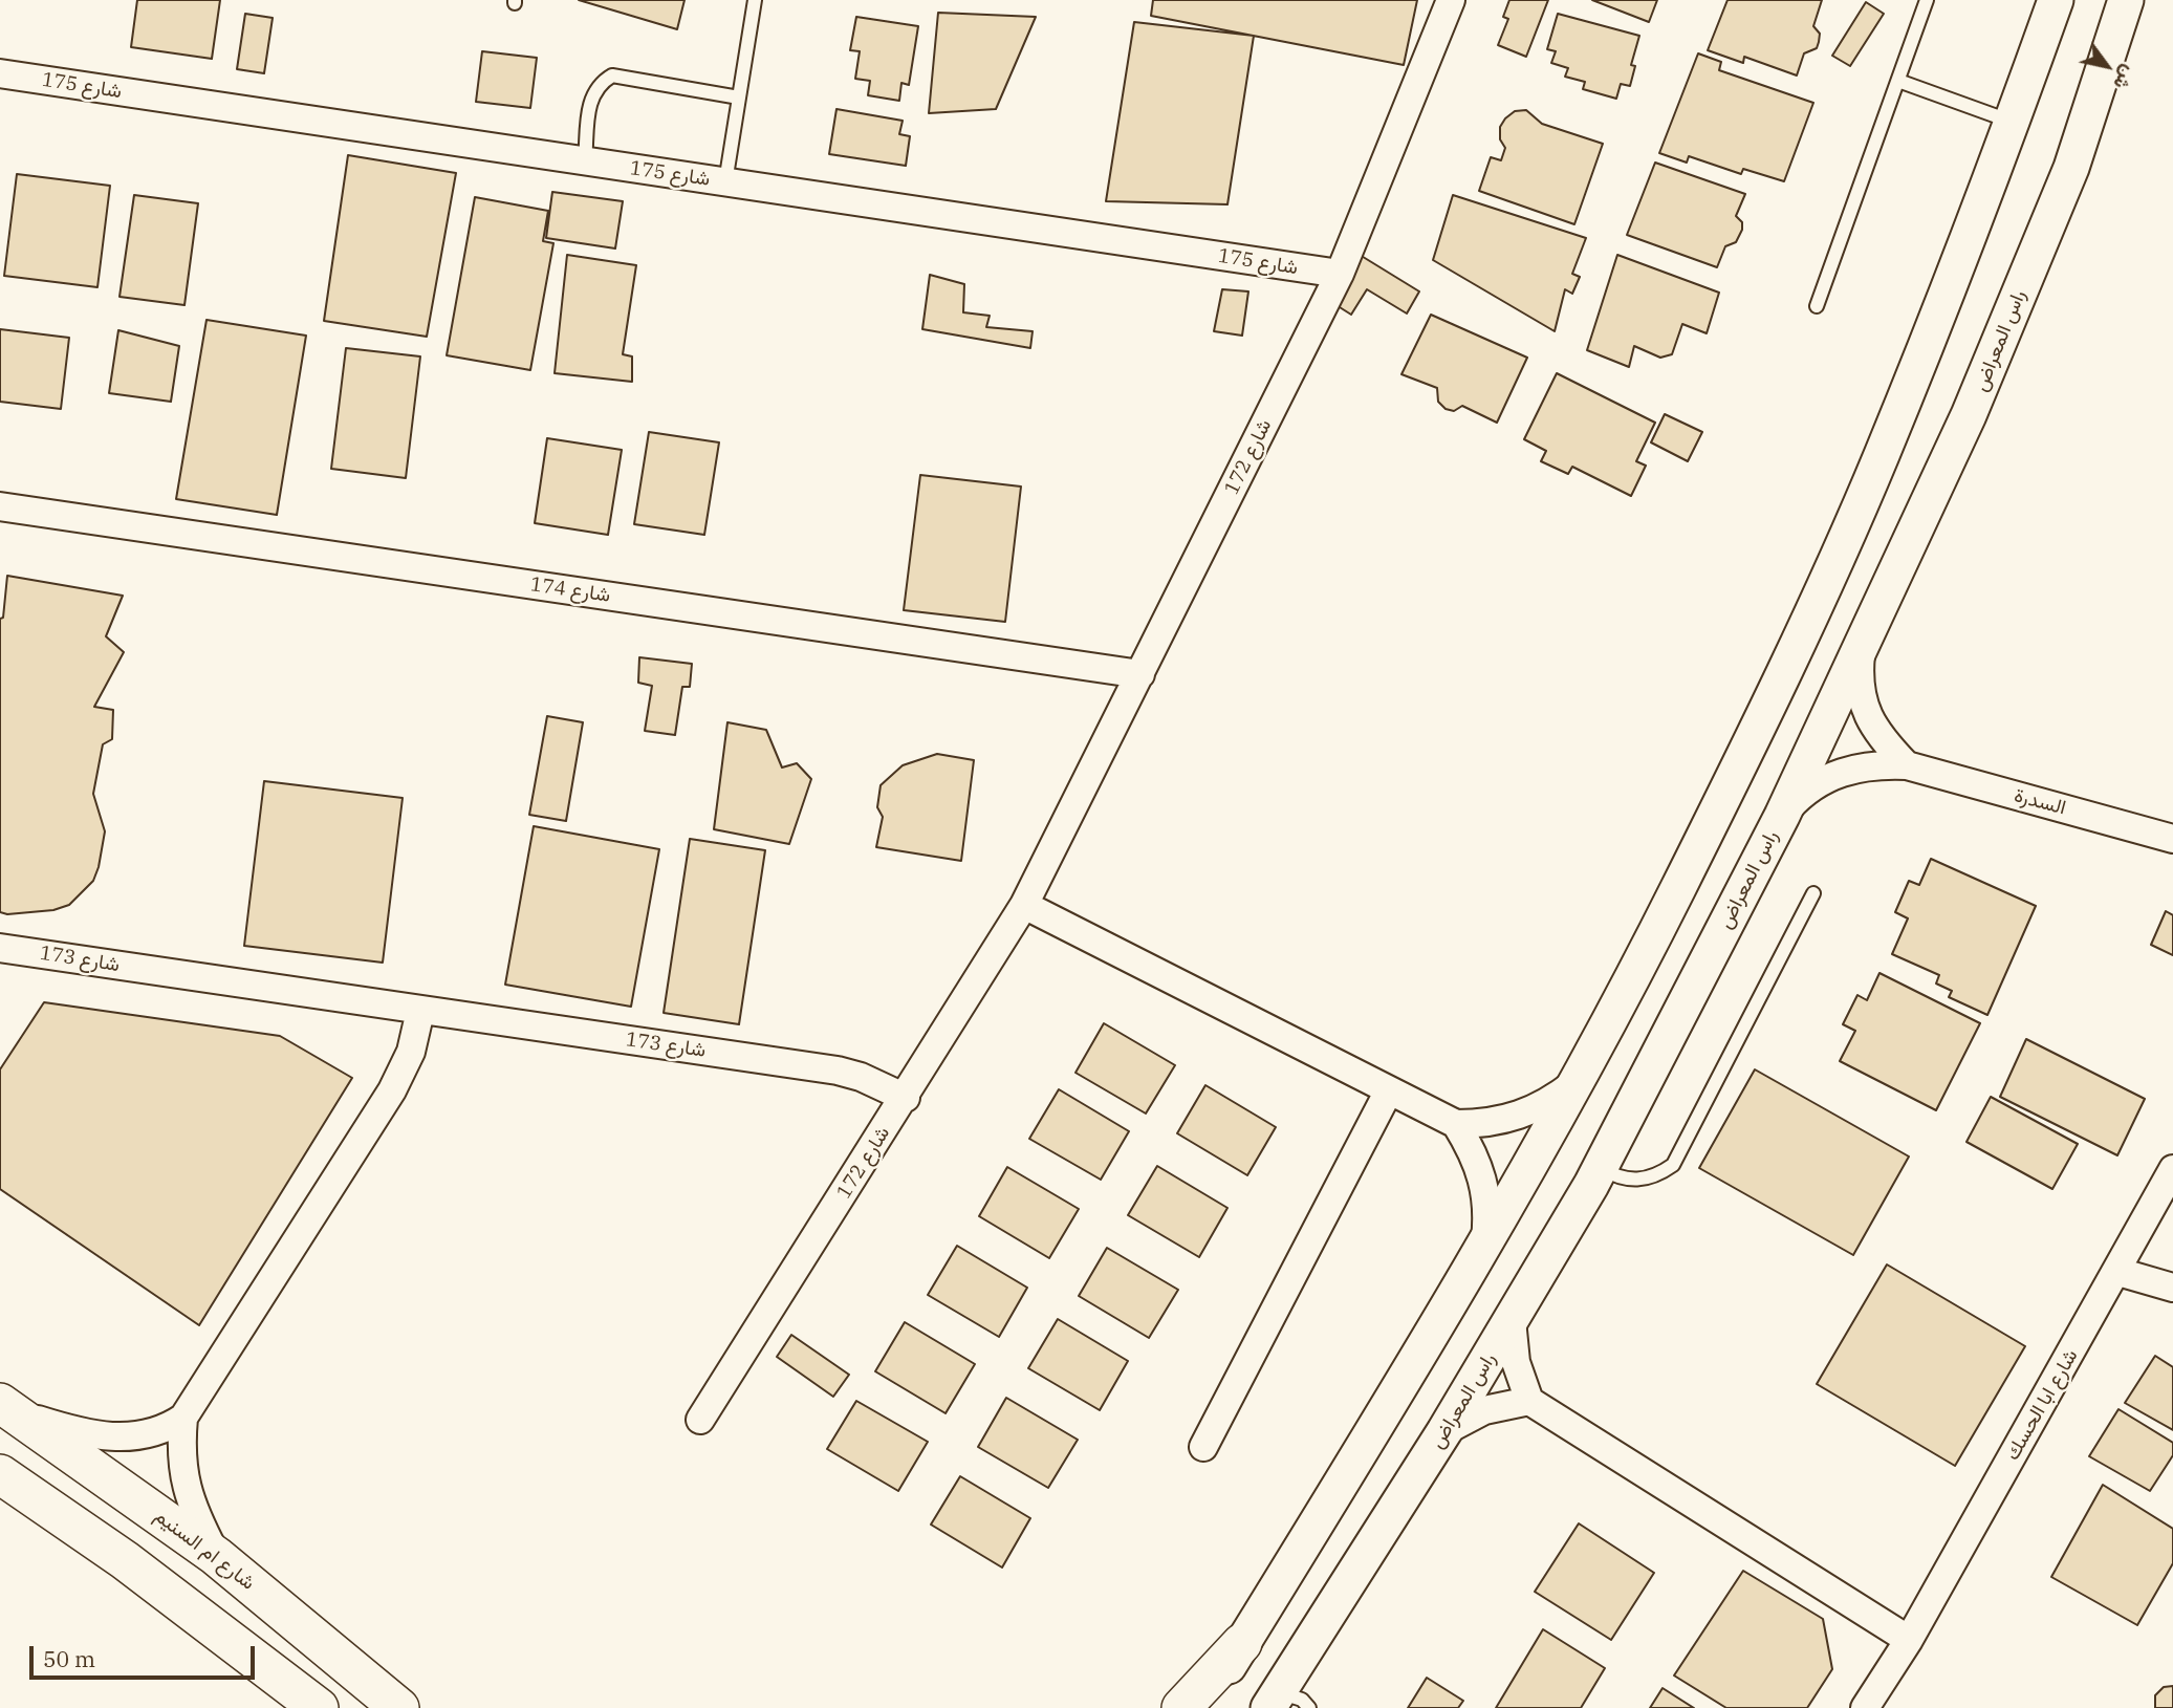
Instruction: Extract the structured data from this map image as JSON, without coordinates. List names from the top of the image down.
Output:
{
  "streets": {
    "main road": ["شارع ام السنيم"],
    "street": [
      "شارع 175",
      "راس المعراض",
      "شارع 172",
      "شارع 174",
      "السدرة",
      "شارع 173",
      "شارع ابا الحسك"
    ]
  },
  "crossings": [
    ["شارع 175", "شارع 172"],
    ["راس المعراض", "السدرة"],
    ["شارع 172", "شارع 174"],
    ["شارع 172", "شارع 173"]
  ],
  "scale_bar": "50 m",
  "north": "bottom right"
}
